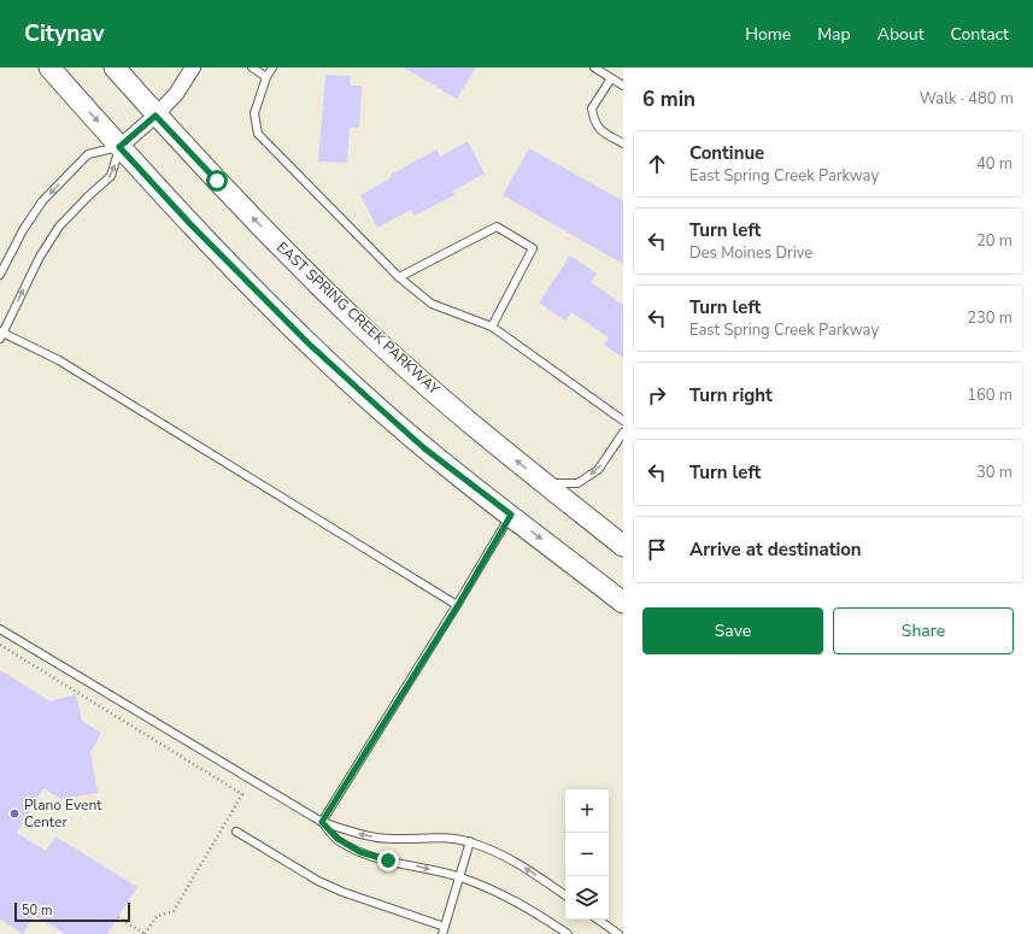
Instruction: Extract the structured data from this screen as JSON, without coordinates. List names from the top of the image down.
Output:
{
  "streets": {
    "main road": ["EAST SPRING CREEK PARKWAY"]
  },
  "places": ["Plano Event Center"],
  "scale_bar": "50 m",
  "page": {
    "header": "Citynav",
    "nav": [
      "Home",
      "Map",
      "About",
      "Contact"
    ],
    "heading": ["6 min", "Walk · 480 m"],
    "list": [
      ["Continue", "East Spring Creek Parkway", "40 m"],
      ["Turn left", "Des Moines Drive", "20 m"],
      ["Turn left", "East Spring Creek Parkway", "230 m"],
      ["Turn right", "160 m"],
      ["Turn left", "30 m"],
      "Arrive at destination"
    ],
    "buttons": ["Save", "Share"],
    "map_buttons": ["+", "−"],
    "scale": "50 m"
  }
}
